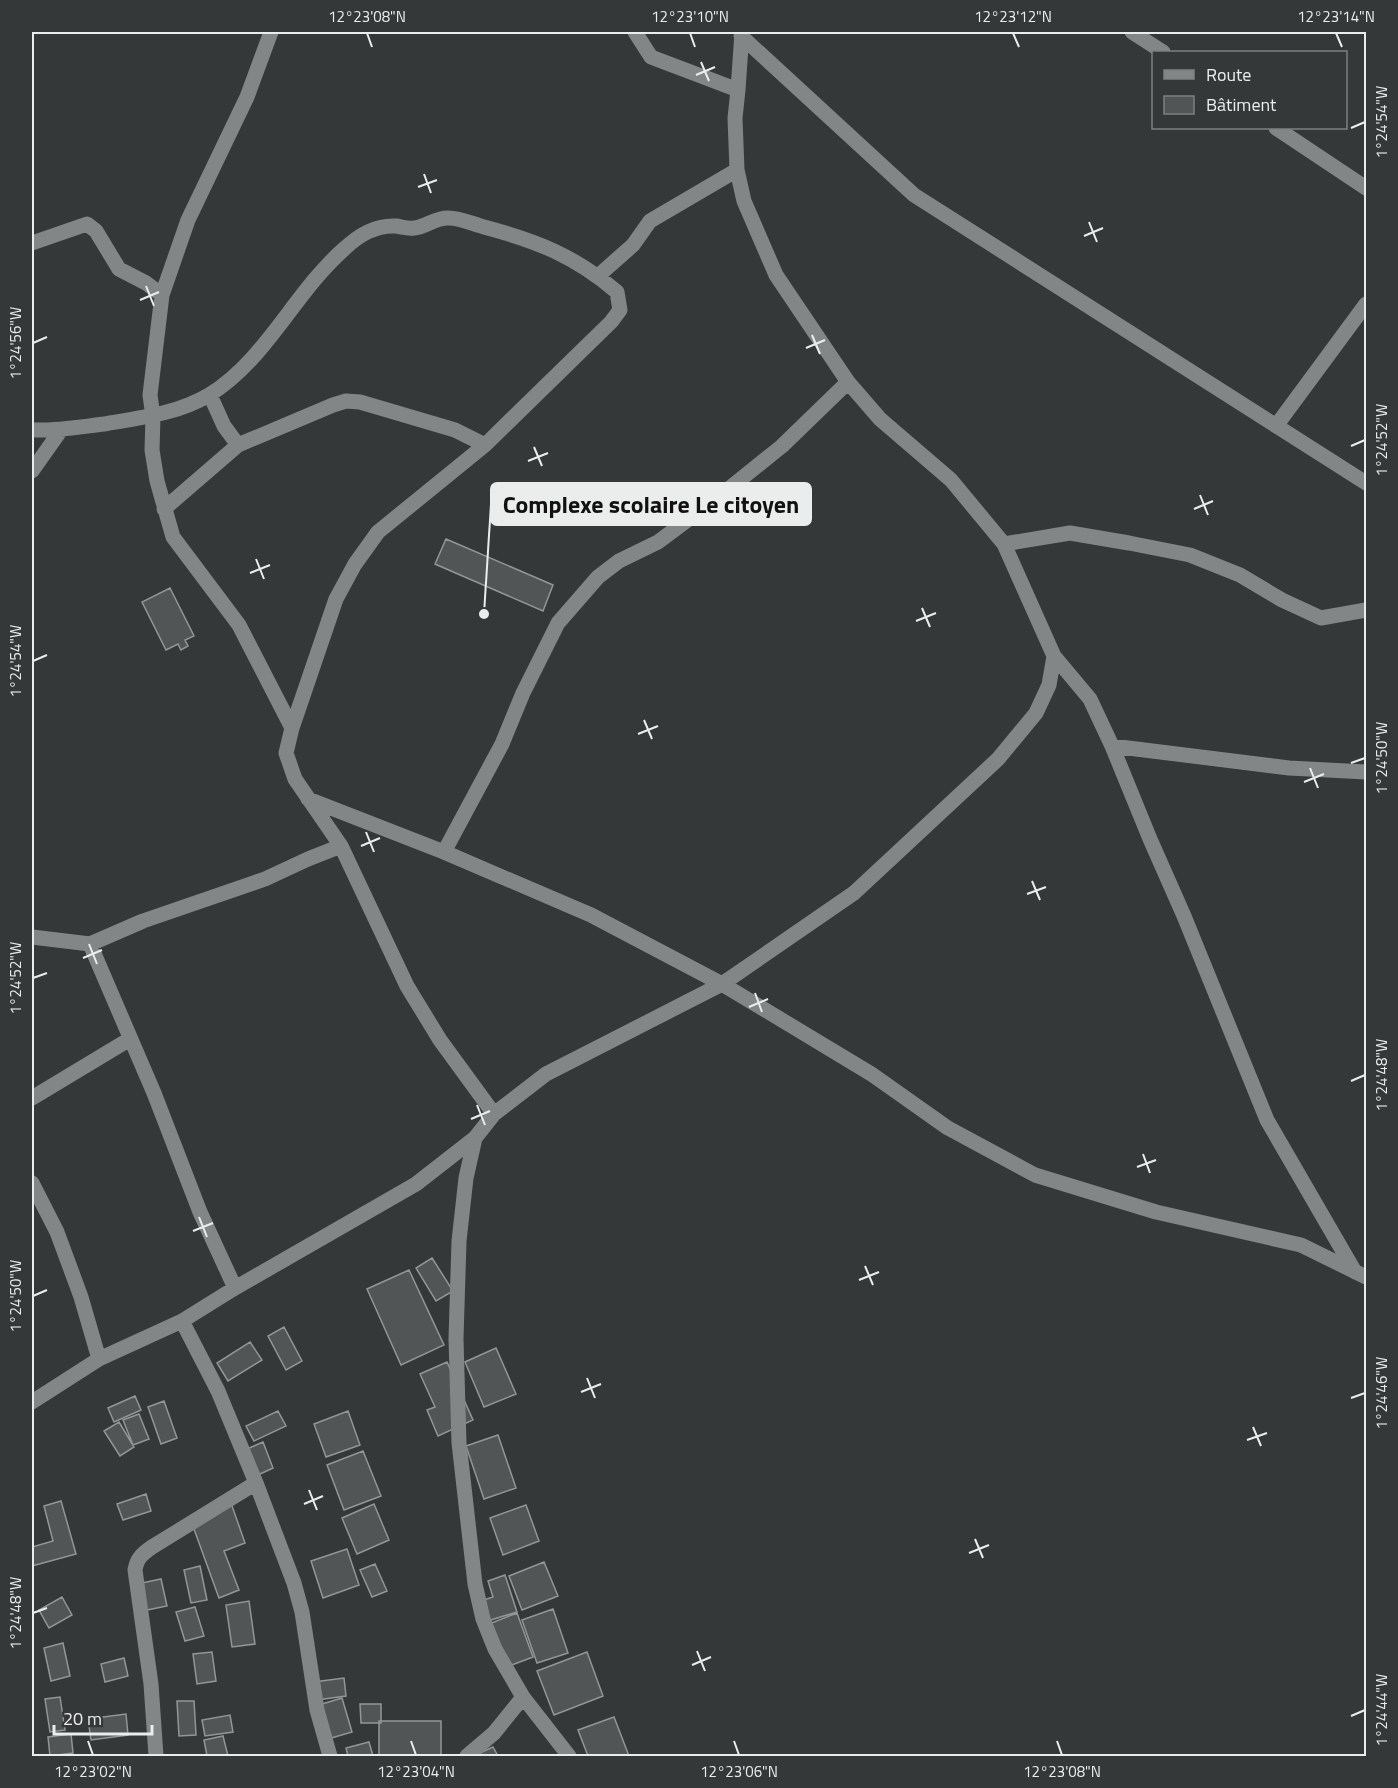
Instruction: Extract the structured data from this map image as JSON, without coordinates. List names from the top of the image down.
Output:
{
  "places": ["Complexe scolaire Le citoyen"],
  "legend": ["Route", "Bâtiment"],
  "scale_bar": "20 m",
  "coordinates": [
    "12°23'08\"N",
    "12°23'10\"N",
    "12°23'12\"N",
    "12°23'14\"N",
    "1°24'54\"W",
    "1°24'56\"W",
    "1°24'52\"W",
    "1°24'50\"W",
    "1°24'48\"W",
    "1°24'46\"W",
    "1°24'44\"W",
    "12°23'02\"N",
    "12°23'04\"N",
    "12°23'06\"N"
  ]
}
